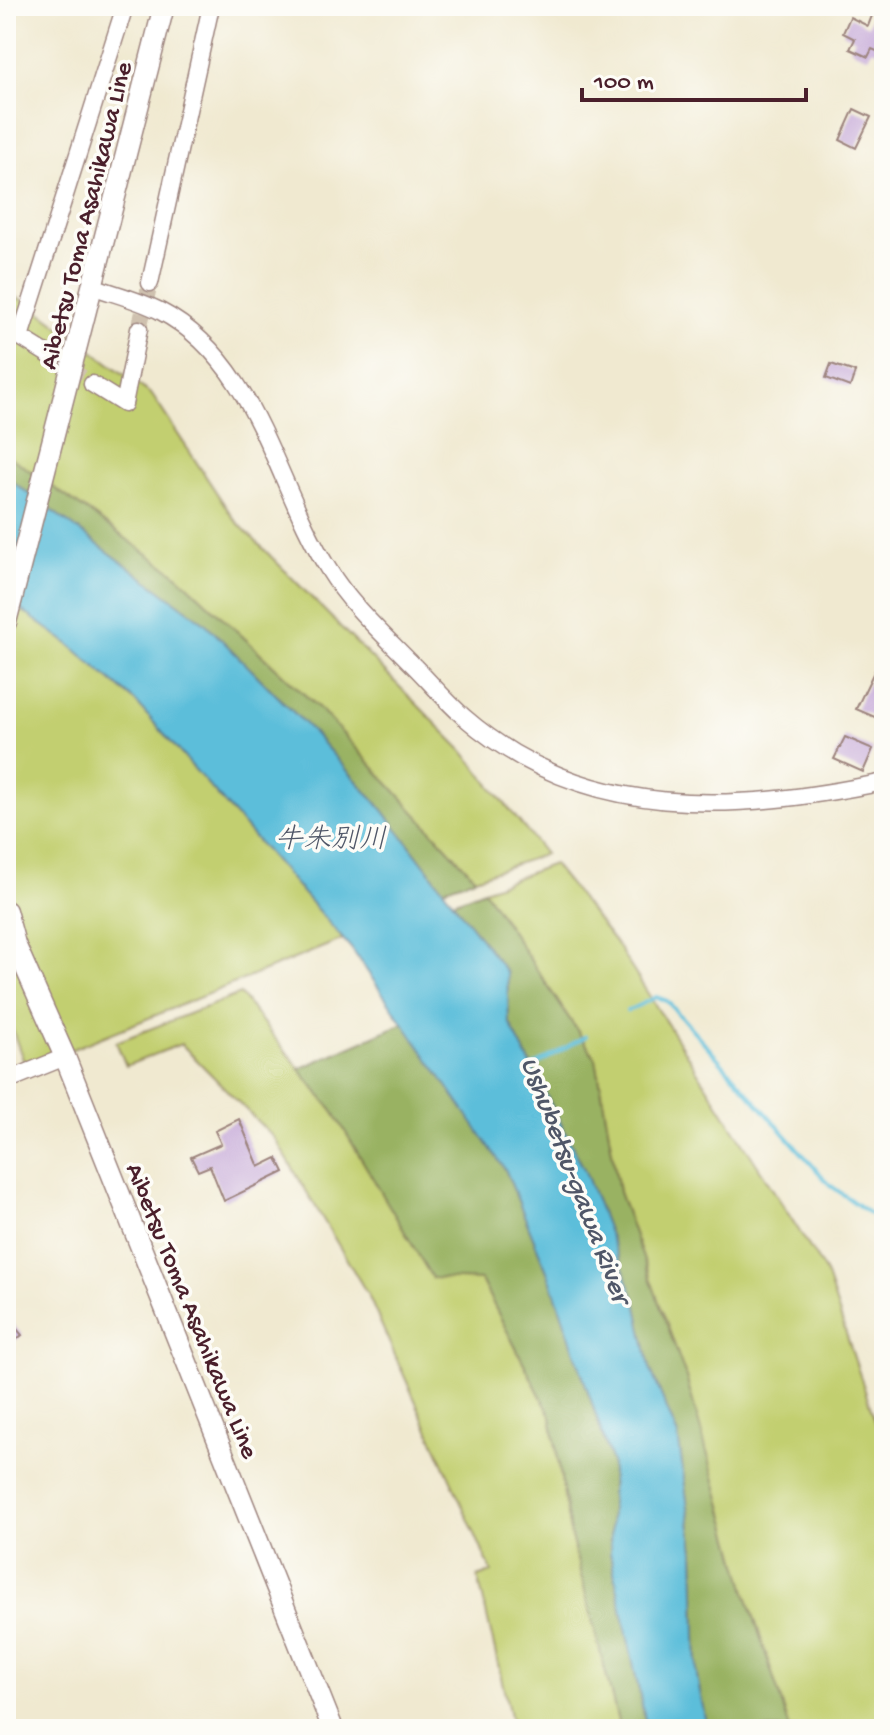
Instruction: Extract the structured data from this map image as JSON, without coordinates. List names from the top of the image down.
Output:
{
  "streets": {
    "main road": ["Aibetsu Toma Asahikawa Line"]
  },
  "water": ["牛朱別川", "Ushubetsu-gawa River"],
  "scale_bar": "100 m"
}
